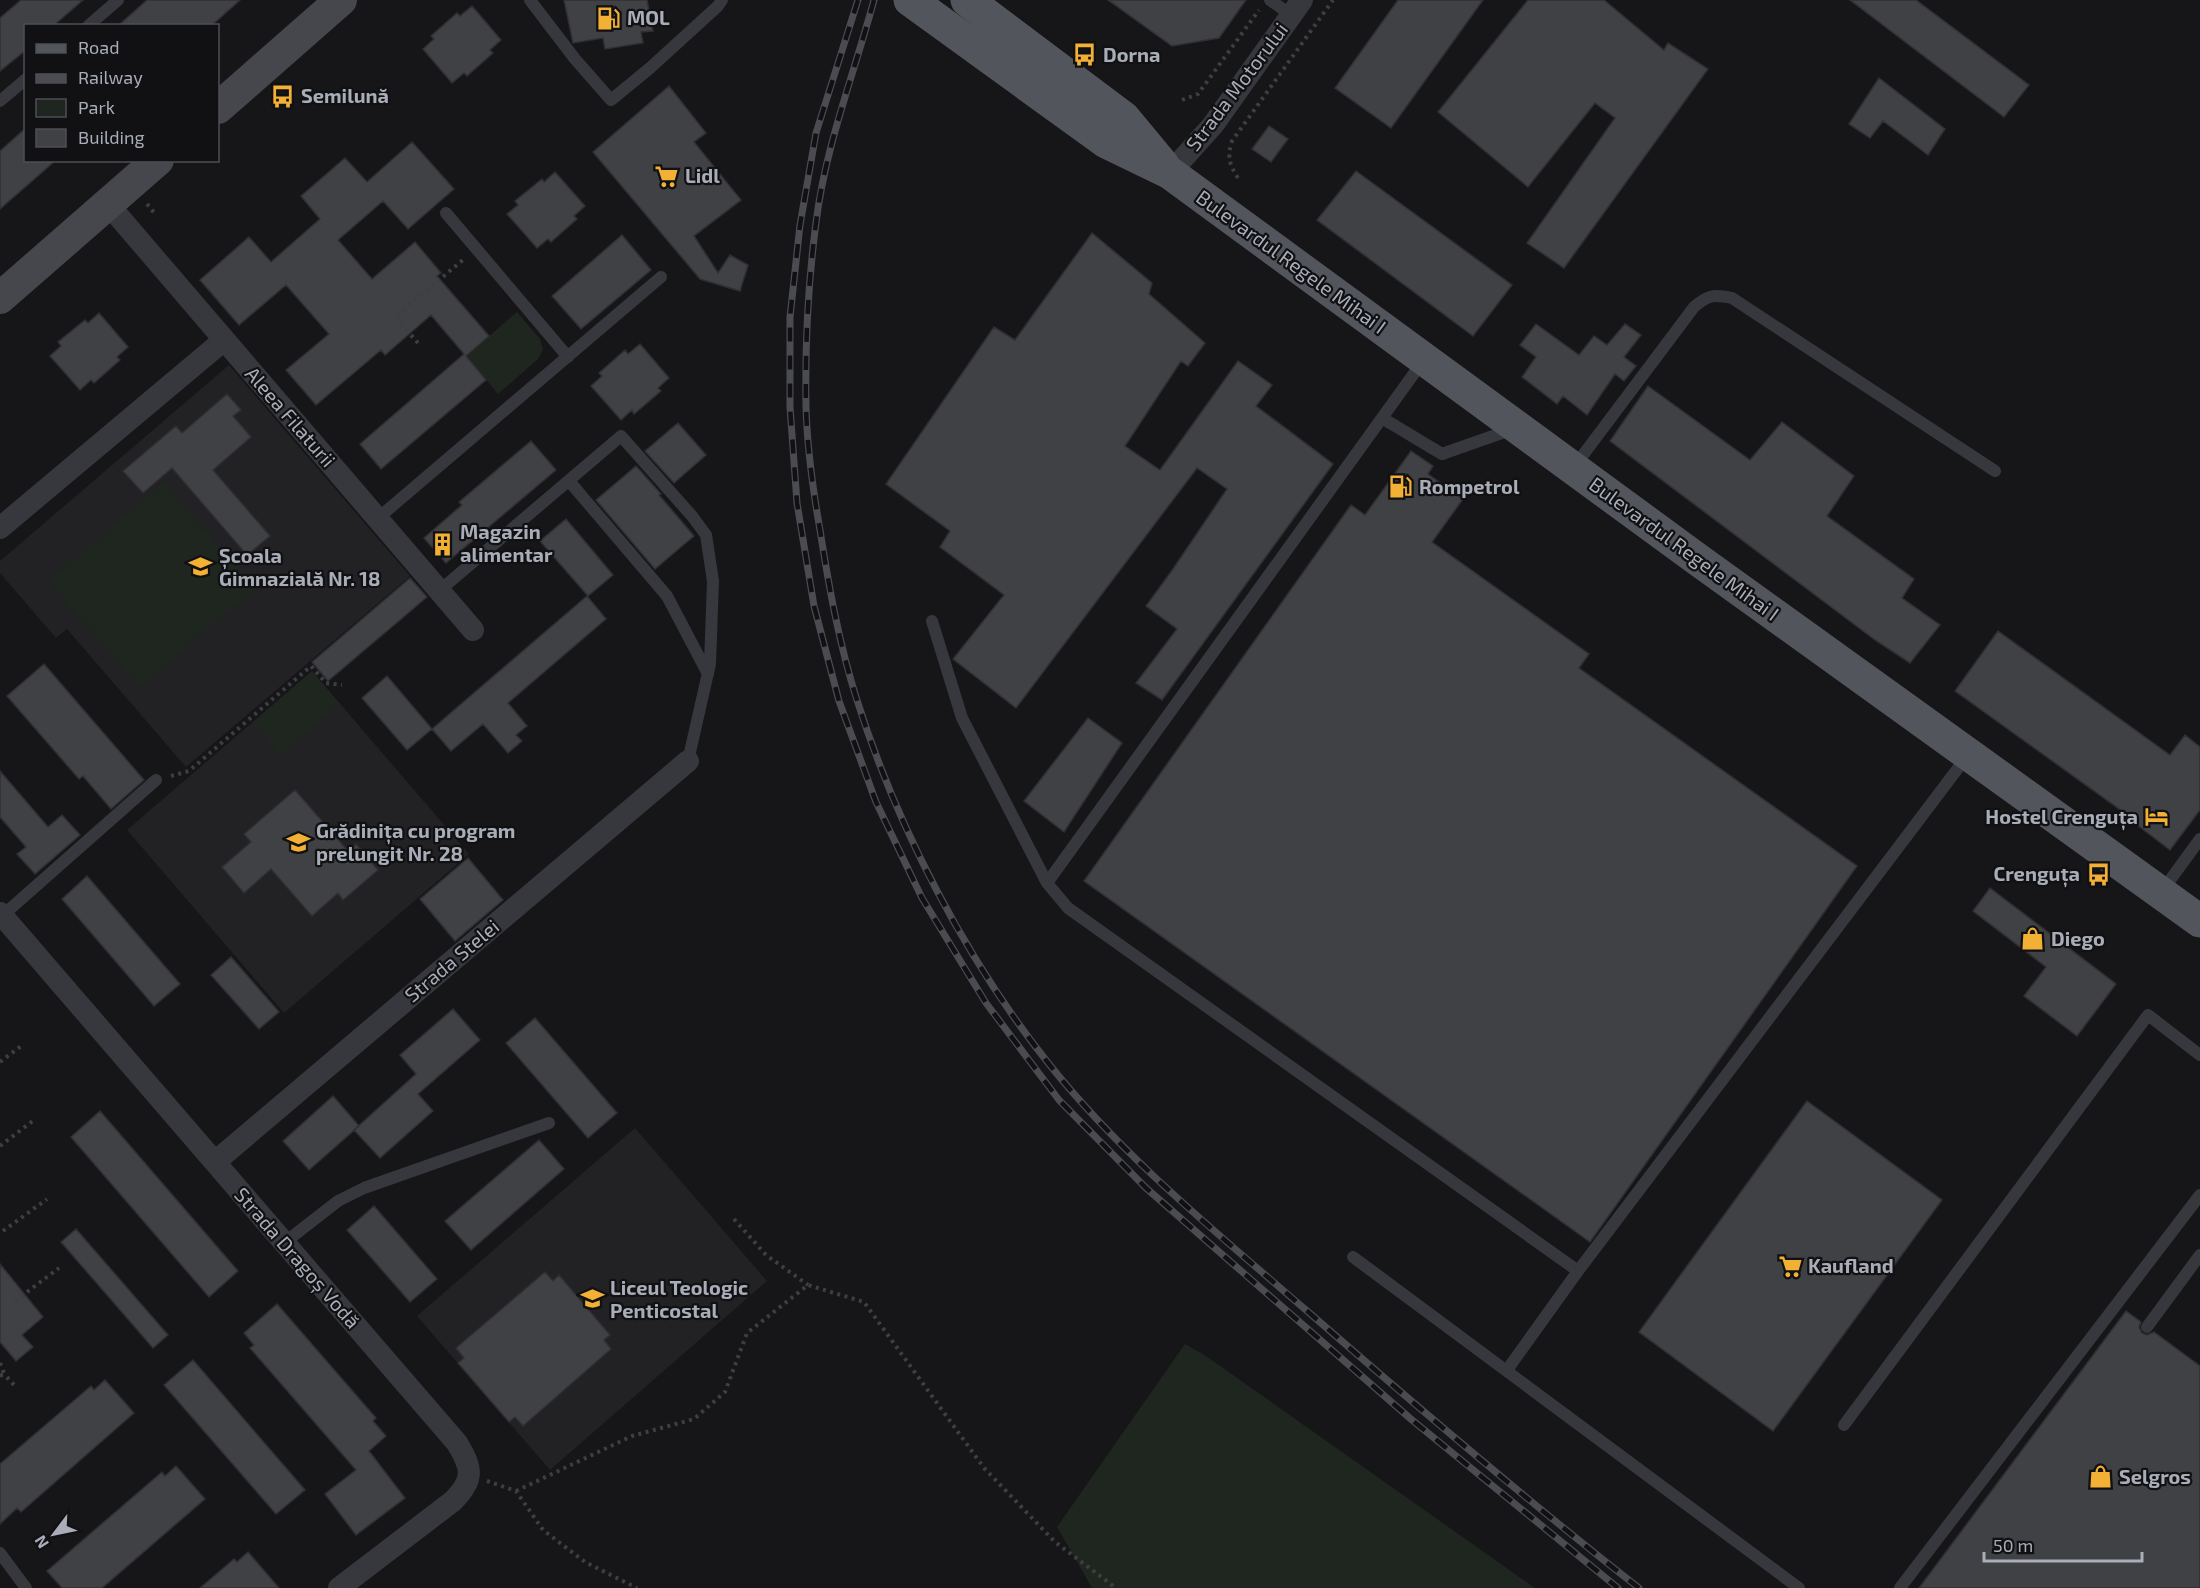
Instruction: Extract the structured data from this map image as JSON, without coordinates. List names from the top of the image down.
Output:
{
  "streets": {
    "main road": ["Bulevardul Regele Mihai I"],
    "street": [
      "Strada Motorului",
      "Aleea Filaturii",
      "Strada Stelei",
      "Strada Dragoș Vodă"
    ]
  },
  "crossings": [
    ["Strada Motorului", "Bulevardul Regele Mihai I"],
    ["Strada Stelei", "Strada Dragoș Vodă"]
  ],
  "places": {
    "fuel station": ["MOL", "Rompetrol"],
    "bus stop": ["Dorna", "Semilună", "Crenguța"],
    "supermarket": ["Lidl", "Kaufland"],
    "building": ["Magazin alimentar"],
    "school or university": ["Școala Gimnazială Nr. 18", "Grădinița cu program prelungit Nr. 28", "Liceul Teologic Penticostal"],
    "hotel": ["Hostel Crenguța"],
    "shop": ["Diego", "Selgros"]
  },
  "legend": [
    "Road",
    "Railway",
    "Park",
    "Building"
  ],
  "scale_bar": "50 m",
  "north": "bottom left"
}
